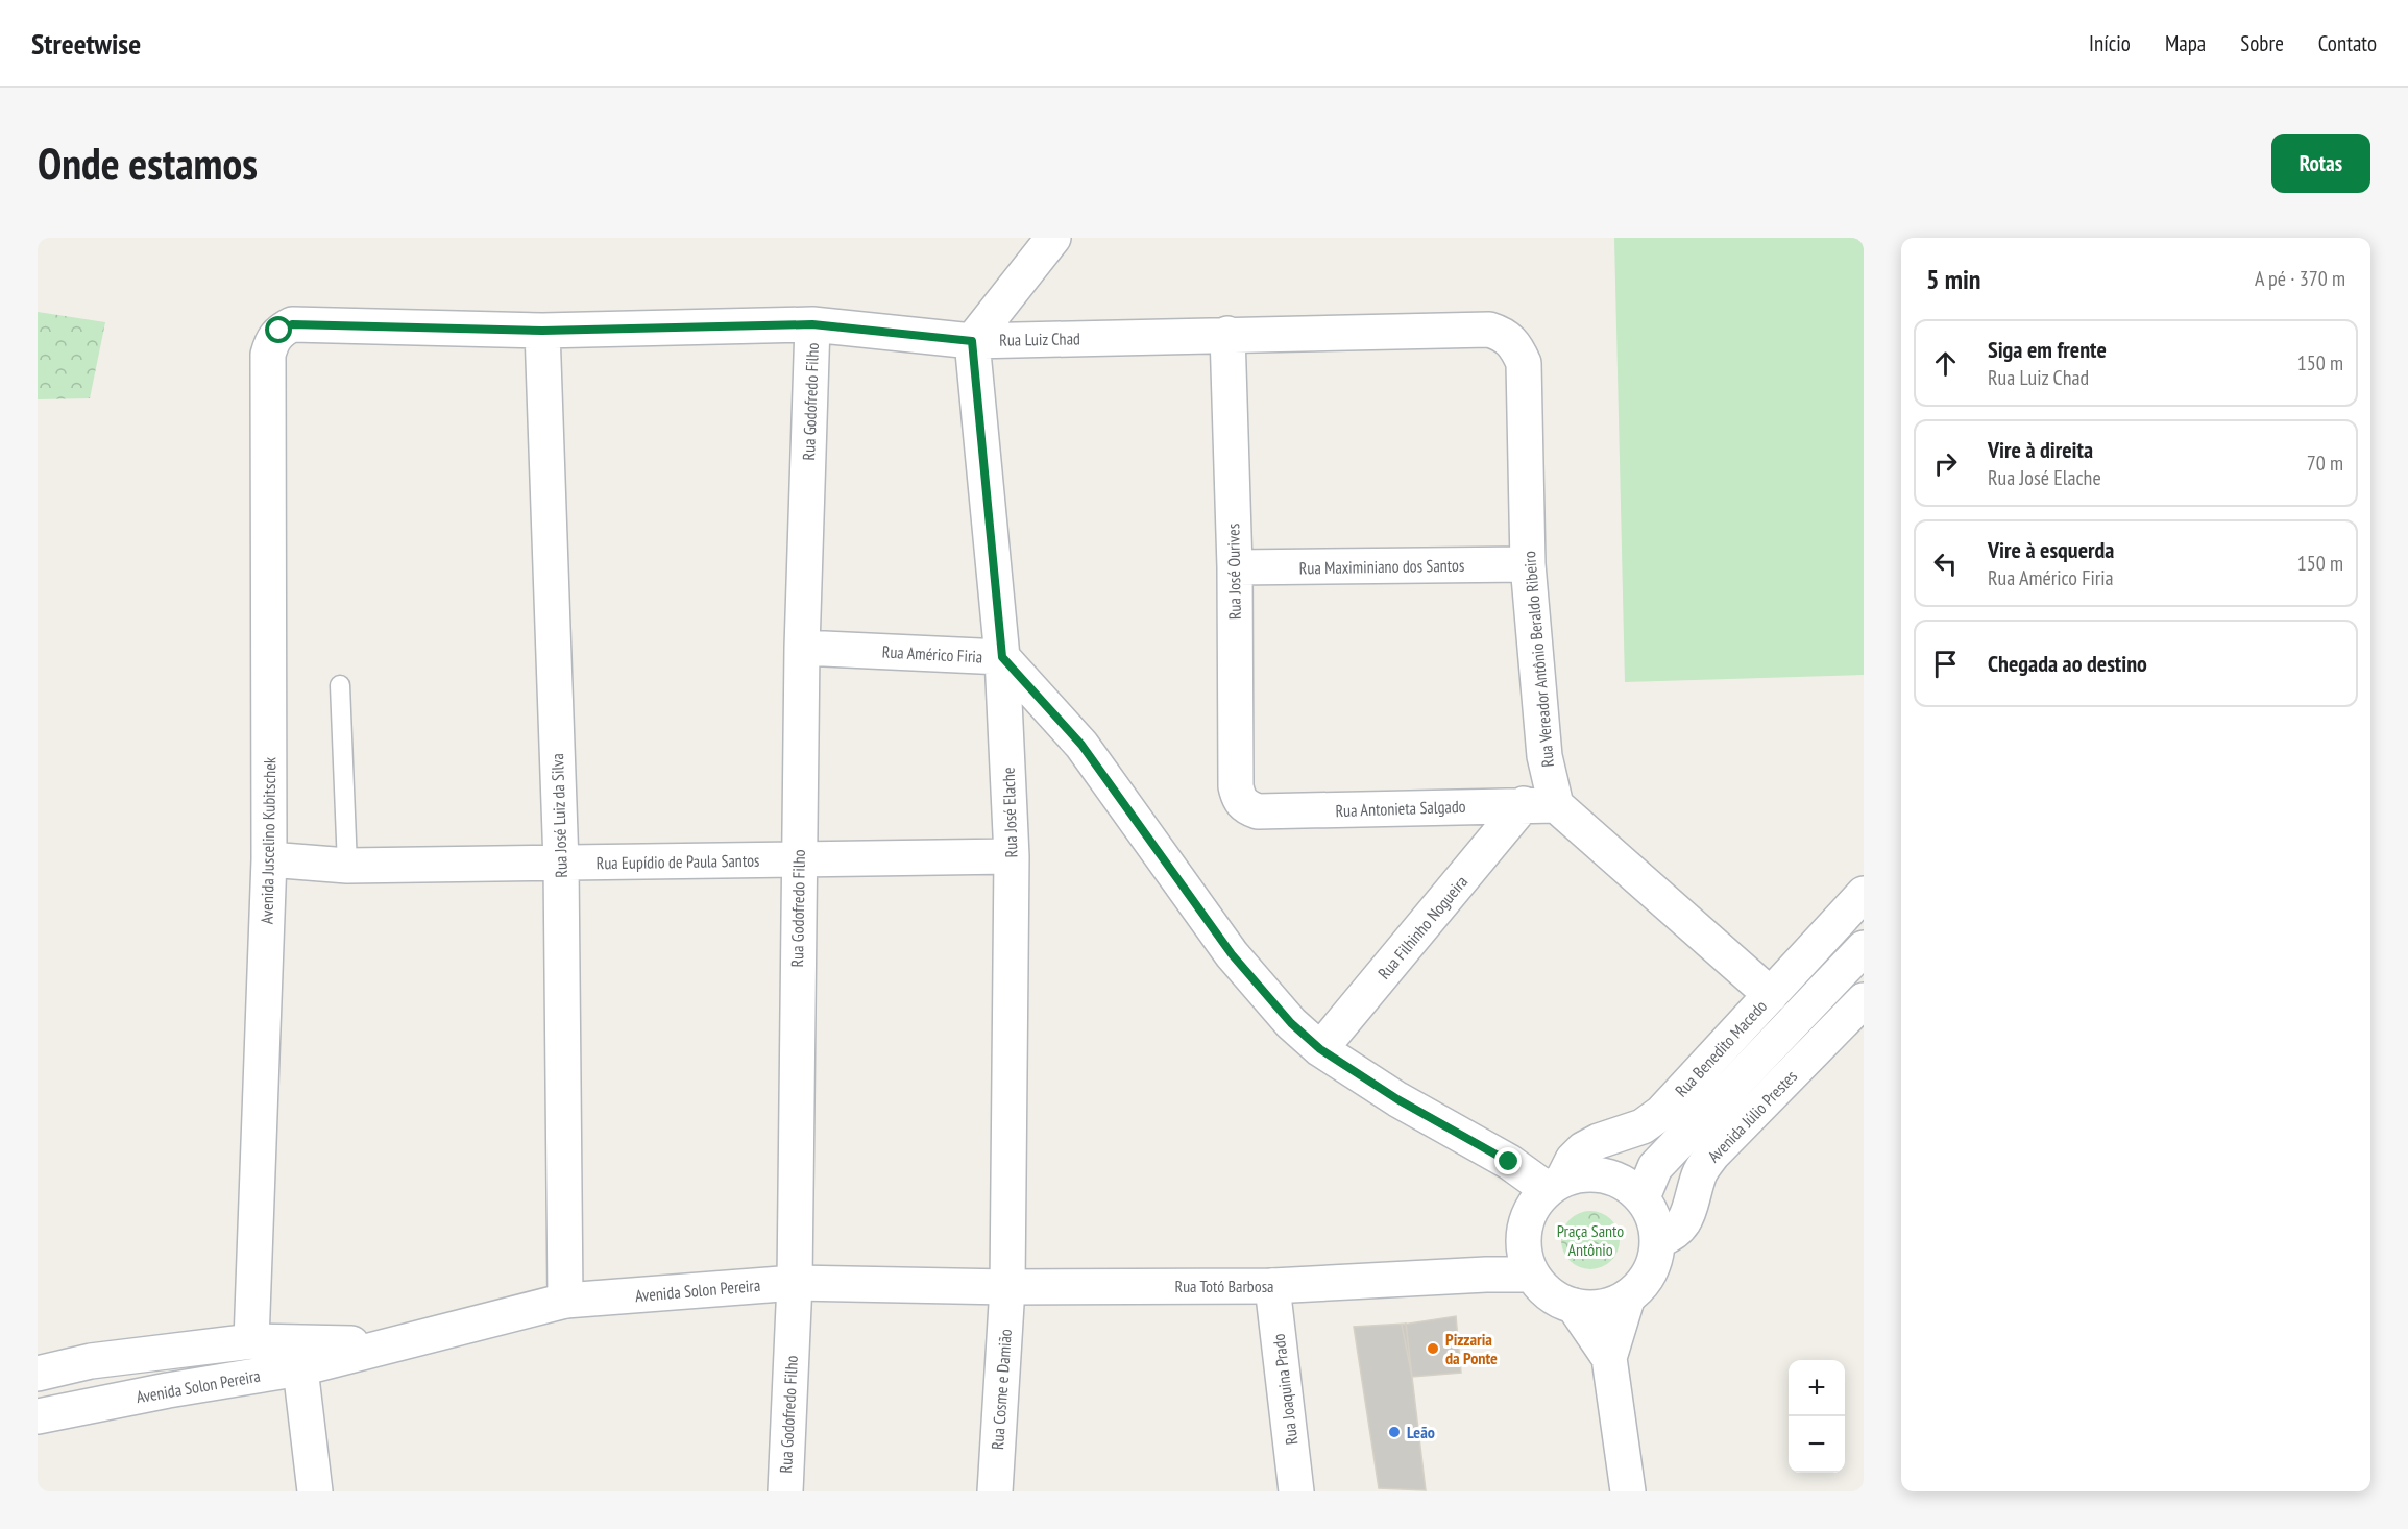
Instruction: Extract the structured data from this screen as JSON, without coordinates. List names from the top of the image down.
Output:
{
  "streets": {
    "street": [
      "Rua Luiz Chad",
      "Rua Godofredo Filho",
      "Rua Maximiniano dos Santos",
      "Rua José Ourives",
      "Rua Américo Firia",
      "Rua Vereador Antônio Beraldo Ribeiro",
      "Rua Antonieta Salgado",
      "Rua José Elache",
      "Rua José Luiz da Silva",
      "Avenida Juscelino Kubitschek",
      "Rua Eupídio de Paula Santos",
      "Rua Filhinho Nogueira",
      "Rua Benedito Macedo",
      "Avenida Júlio Prestes",
      "Rua Totó Barbosa",
      "Avenida Solon Pereira",
      "Rua Cosme e Damião",
      "Rua Joaquina Prado"
    ]
  },
  "crossings": [
    ["Rua Luiz Chad", "Rua Godofredo Filho"],
    ["Rua Luiz Chad", "Rua José Ourives"],
    ["Rua Luiz Chad", "Rua Vereador Antônio Beraldo Ribeiro"],
    ["Rua Luiz Chad", "Rua José Elache"],
    ["Rua Luiz Chad", "Rua José Luiz da Silva"],
    ["Rua Luiz Chad", "Avenida Juscelino Kubitschek"],
    ["Rua Godofredo Filho", "Rua Américo Firia"],
    ["Rua Godofredo Filho", "Rua Eupídio de Paula Santos"],
    ["Rua Godofredo Filho", "Avenida Solon Pereira"],
    ["Rua Maximiniano dos Santos", "Rua José Ourives"],
    ["Rua Maximiniano dos Santos", "Rua Vereador Antônio Beraldo Ribeiro"],
    ["Rua José Ourives", "Rua Antonieta Salgado"],
    ["Rua Américo Firia", "Rua José Elache"],
    ["Rua Américo Firia", "Rua Filhinho Nogueira"],
    ["Rua Américo Firia", "Rua Benedito Macedo"],
    ["Rua Américo Firia", "Avenida Júlio Prestes"],
    ["Rua Américo Firia", "Rua Totó Barbosa"],
    ["Rua Vereador Antônio Beraldo Ribeiro", "Rua Antonieta Salgado"],
    ["Rua Vereador Antônio Beraldo Ribeiro", "Rua Filhinho Nogueira"],
    ["Rua Antonieta Salgado", "Rua Filhinho Nogueira"],
    ["Rua José Elache", "Rua Eupídio de Paula Santos"],
    ["Rua José Elache", "Rua Totó Barbosa"],
    ["Rua José Elache", "Avenida Solon Pereira"],
    ["Rua José Elache", "Rua Cosme e Damião"],
    ["Rua José Luiz da Silva", "Rua Eupídio de Paula Santos"],
    ["Rua José Luiz da Silva", "Avenida Solon Pereira"],
    ["Avenida Juscelino Kubitschek", "Rua Eupídio de Paula Santos"],
    ["Avenida Juscelino Kubitschek", "Avenida Solon Pereira"],
    ["Rua Benedito Macedo", "Avenida Júlio Prestes"],
    ["Rua Benedito Macedo", "Rua Totó Barbosa"],
    ["Avenida Júlio Prestes", "Rua Totó Barbosa"],
    ["Rua Totó Barbosa", "Avenida Solon Pereira"],
    ["Rua Totó Barbosa", "Rua Cosme e Damião"],
    ["Rua Totó Barbosa", "Rua Joaquina Prado"],
    ["Avenida Solon Pereira", "Rua Cosme e Damião"]
  ],
  "parks": ["Praça Santo Antônio"],
  "places": ["Pizzaria da Ponte", "Leão"],
  "page": {
    "header": "Streetwise",
    "nav": [
      "Início",
      "Mapa",
      "Sobre",
      "Contato"
    ],
    "buttons": "Rotas",
    "title": "Onde estamos",
    "heading": ["5 min", "A pé · 370 m"],
    "list": [
      ["Siga em frente", "Rua Luiz Chad", "150 m"],
      ["Vire à direita", "Rua José Elache", "70 m"],
      ["Vire à esquerda", "Rua Américo Firia", "150 m"],
      "Chegada ao destino"
    ],
    "map_buttons": ["+", "−"]
  }
}
